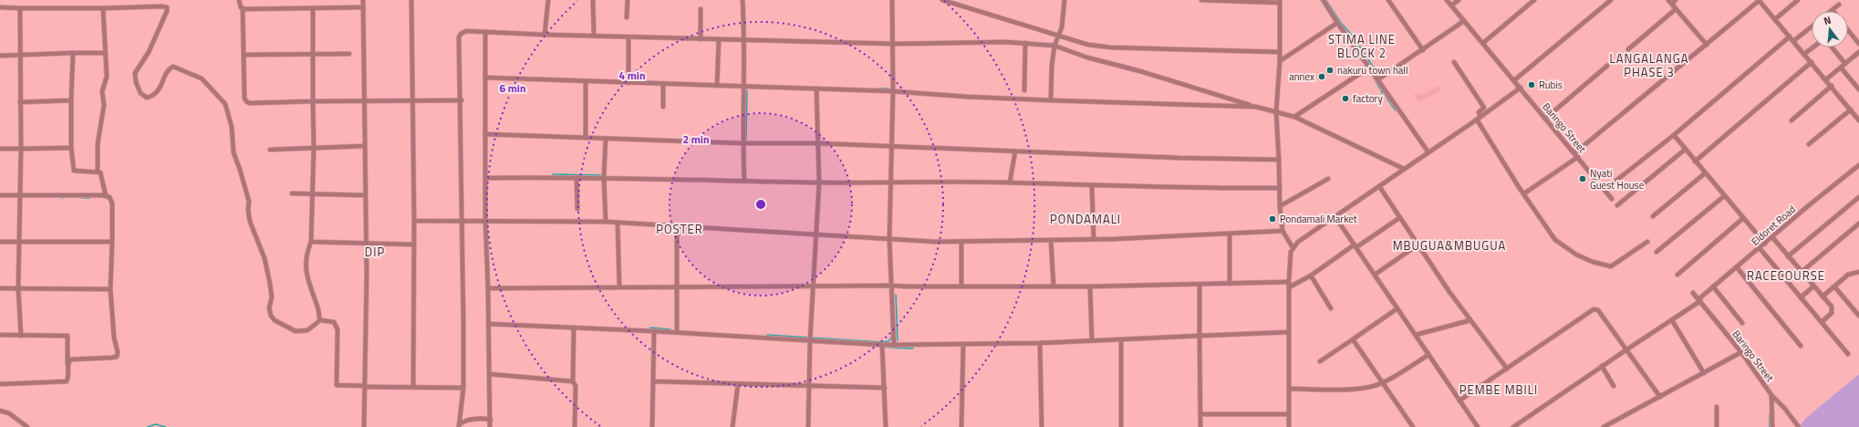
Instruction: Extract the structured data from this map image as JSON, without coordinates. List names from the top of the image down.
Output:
{
  "streets": {
    "street": ["Baringo Street", "Eldoret Road"]
  },
  "crossings": [
    ["Baringo Street", "Eldoret Road"]
  ],
  "districts": [
    "STIMA LINE BLOCK 2",
    "LANGALANGA PHASE 3",
    "PONDAMALI",
    "POSTER",
    "MBUGUA&MBUGUA",
    "DIP",
    "RACECOURSE",
    "PEMBE MBILI"
  ],
  "places": [
    "nakuru town hall",
    "annex",
    "Rubis",
    "factory",
    "Nyati Guest House",
    "Pondamali Market"
  ],
  "north": "top",
  "rings": ["4 min", "6 min", "2 min"]
}
